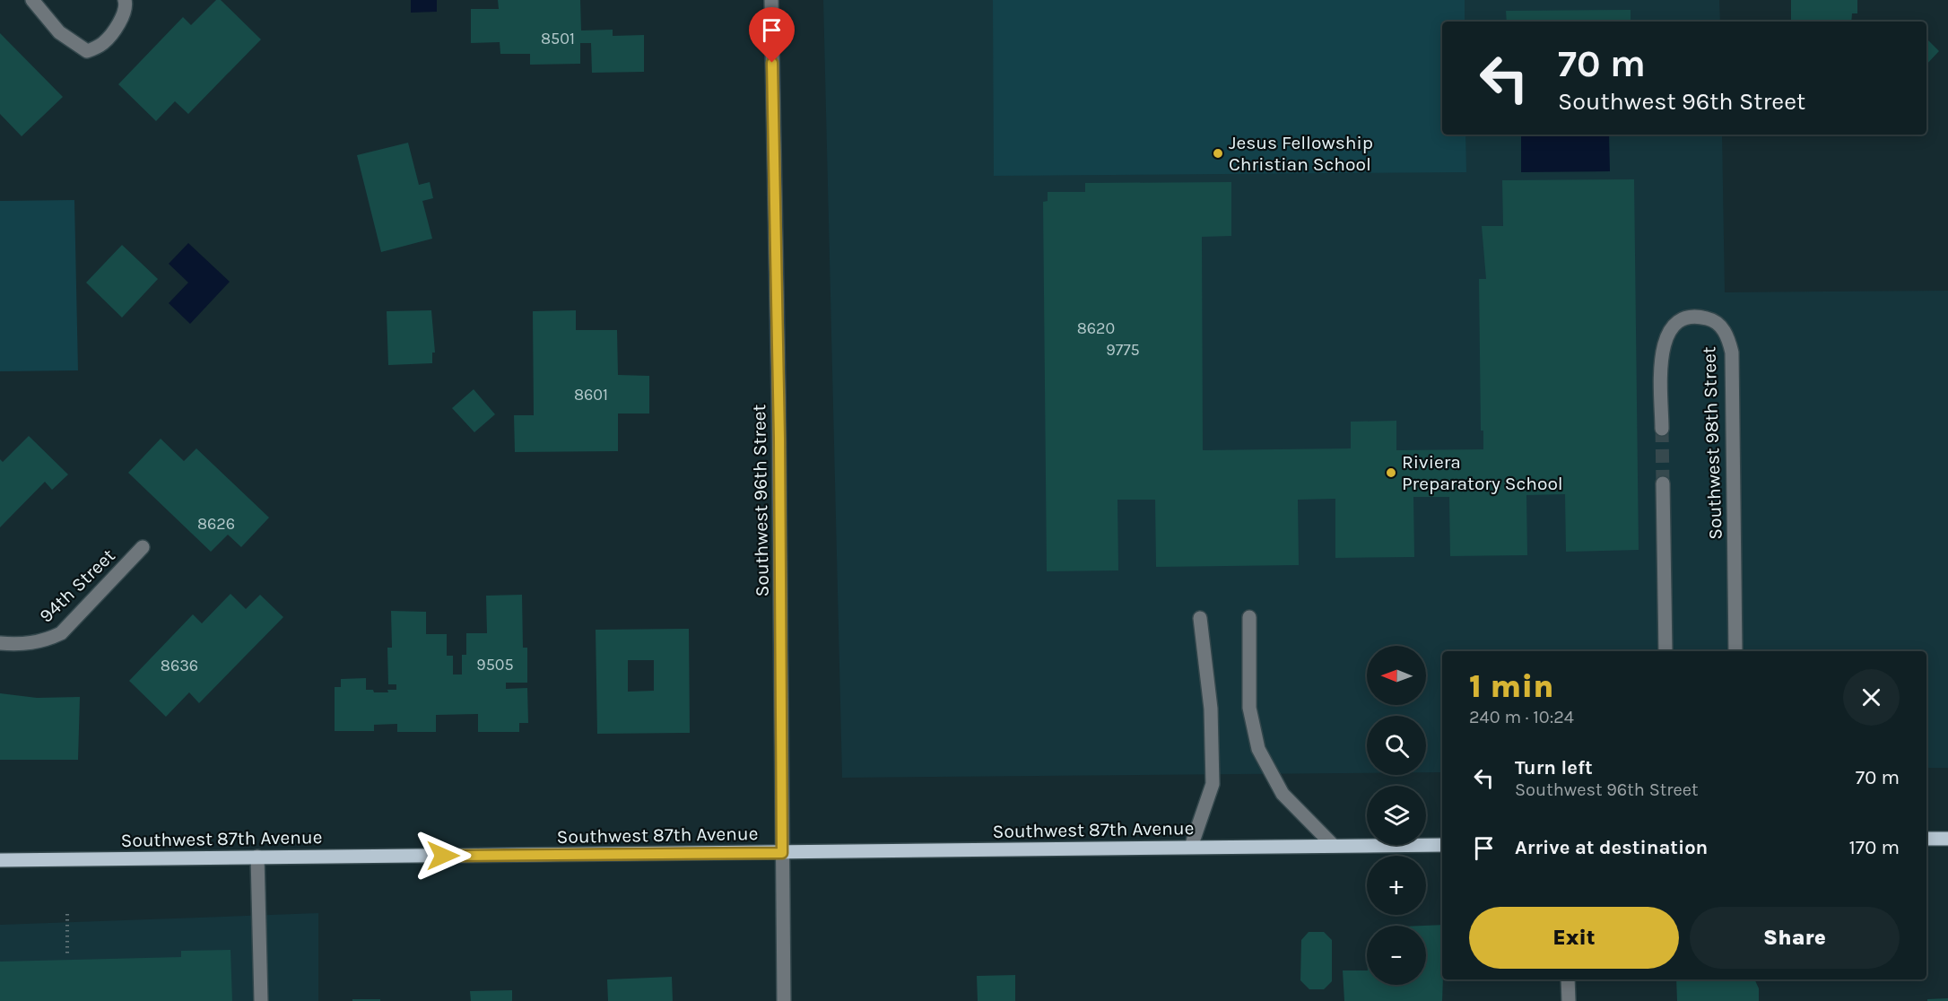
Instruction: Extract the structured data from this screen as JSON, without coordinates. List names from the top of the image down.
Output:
{
  "streets": {
    "main road": ["Southwest 87th Avenue"],
    "street": ["Southwest 98th Street", "Southwest 96th Street", "94th Street"]
  },
  "crossings": [
    ["Southwest 96th Street", "Southwest 87th Avenue"]
  ],
  "places": ["Jesus Fellowship Christian School", "Riviera Preparatory School"],
  "house_numbers": [
    "8501",
    "8620",
    "9775",
    "8601",
    "8626",
    "9505",
    "8636"
  ],
  "north": "left",
  "page": {
    "turn": ["70 m", "Southwest 96th Street"],
    "map_buttons": ["+", "−"],
    "heading": ["1 min", "240 m · 10:24"],
    "list": [
      {
        "name": "Turn left",
        "note": "Southwest 96th Street",
        "value": "70 m"
      },
      {
        "name": "Arrive at destination",
        "value": "170 m"
      }
    ],
    "buttons": ["Exit", "Share"]
  }
}
